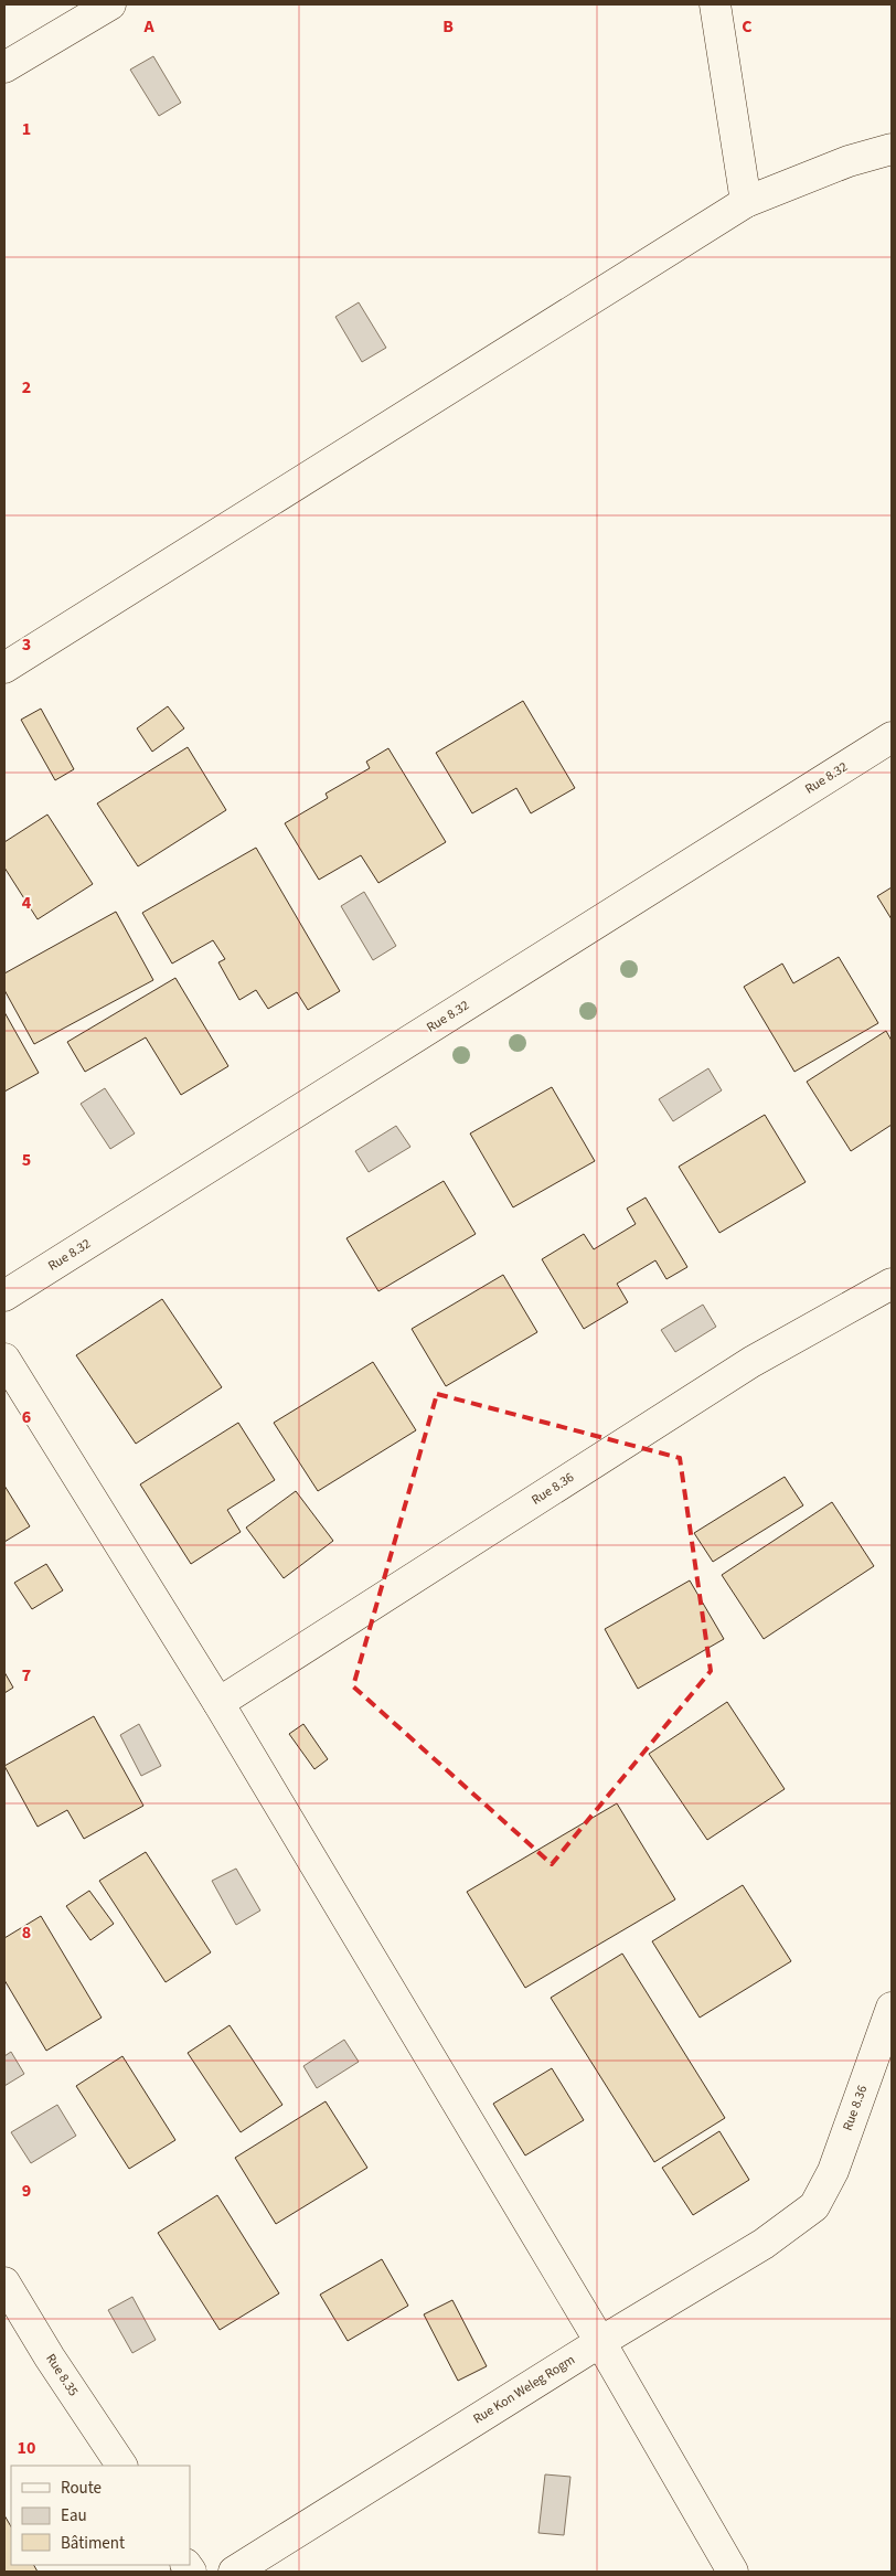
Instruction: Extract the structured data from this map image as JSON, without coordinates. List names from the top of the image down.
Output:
{
  "streets": {
    "street": [
      "Rue 8.32",
      "Rue 8.36",
      "Rue 8.35",
      "Rue Kon Weleg Rogm"
    ]
  },
  "crossings": [
    ["Rue 8.36", "Rue Kon Weleg Rogm"]
  ],
  "legend": ["Route", "Eau", "Bâtiment"],
  "grid": {
    "columns": ["A", "B", "C"],
    "rows": [
      "1",
      "2",
      "3",
      "4",
      "5",
      "6",
      "7",
      "8",
      "9",
      "10"
    ]
  }
}
